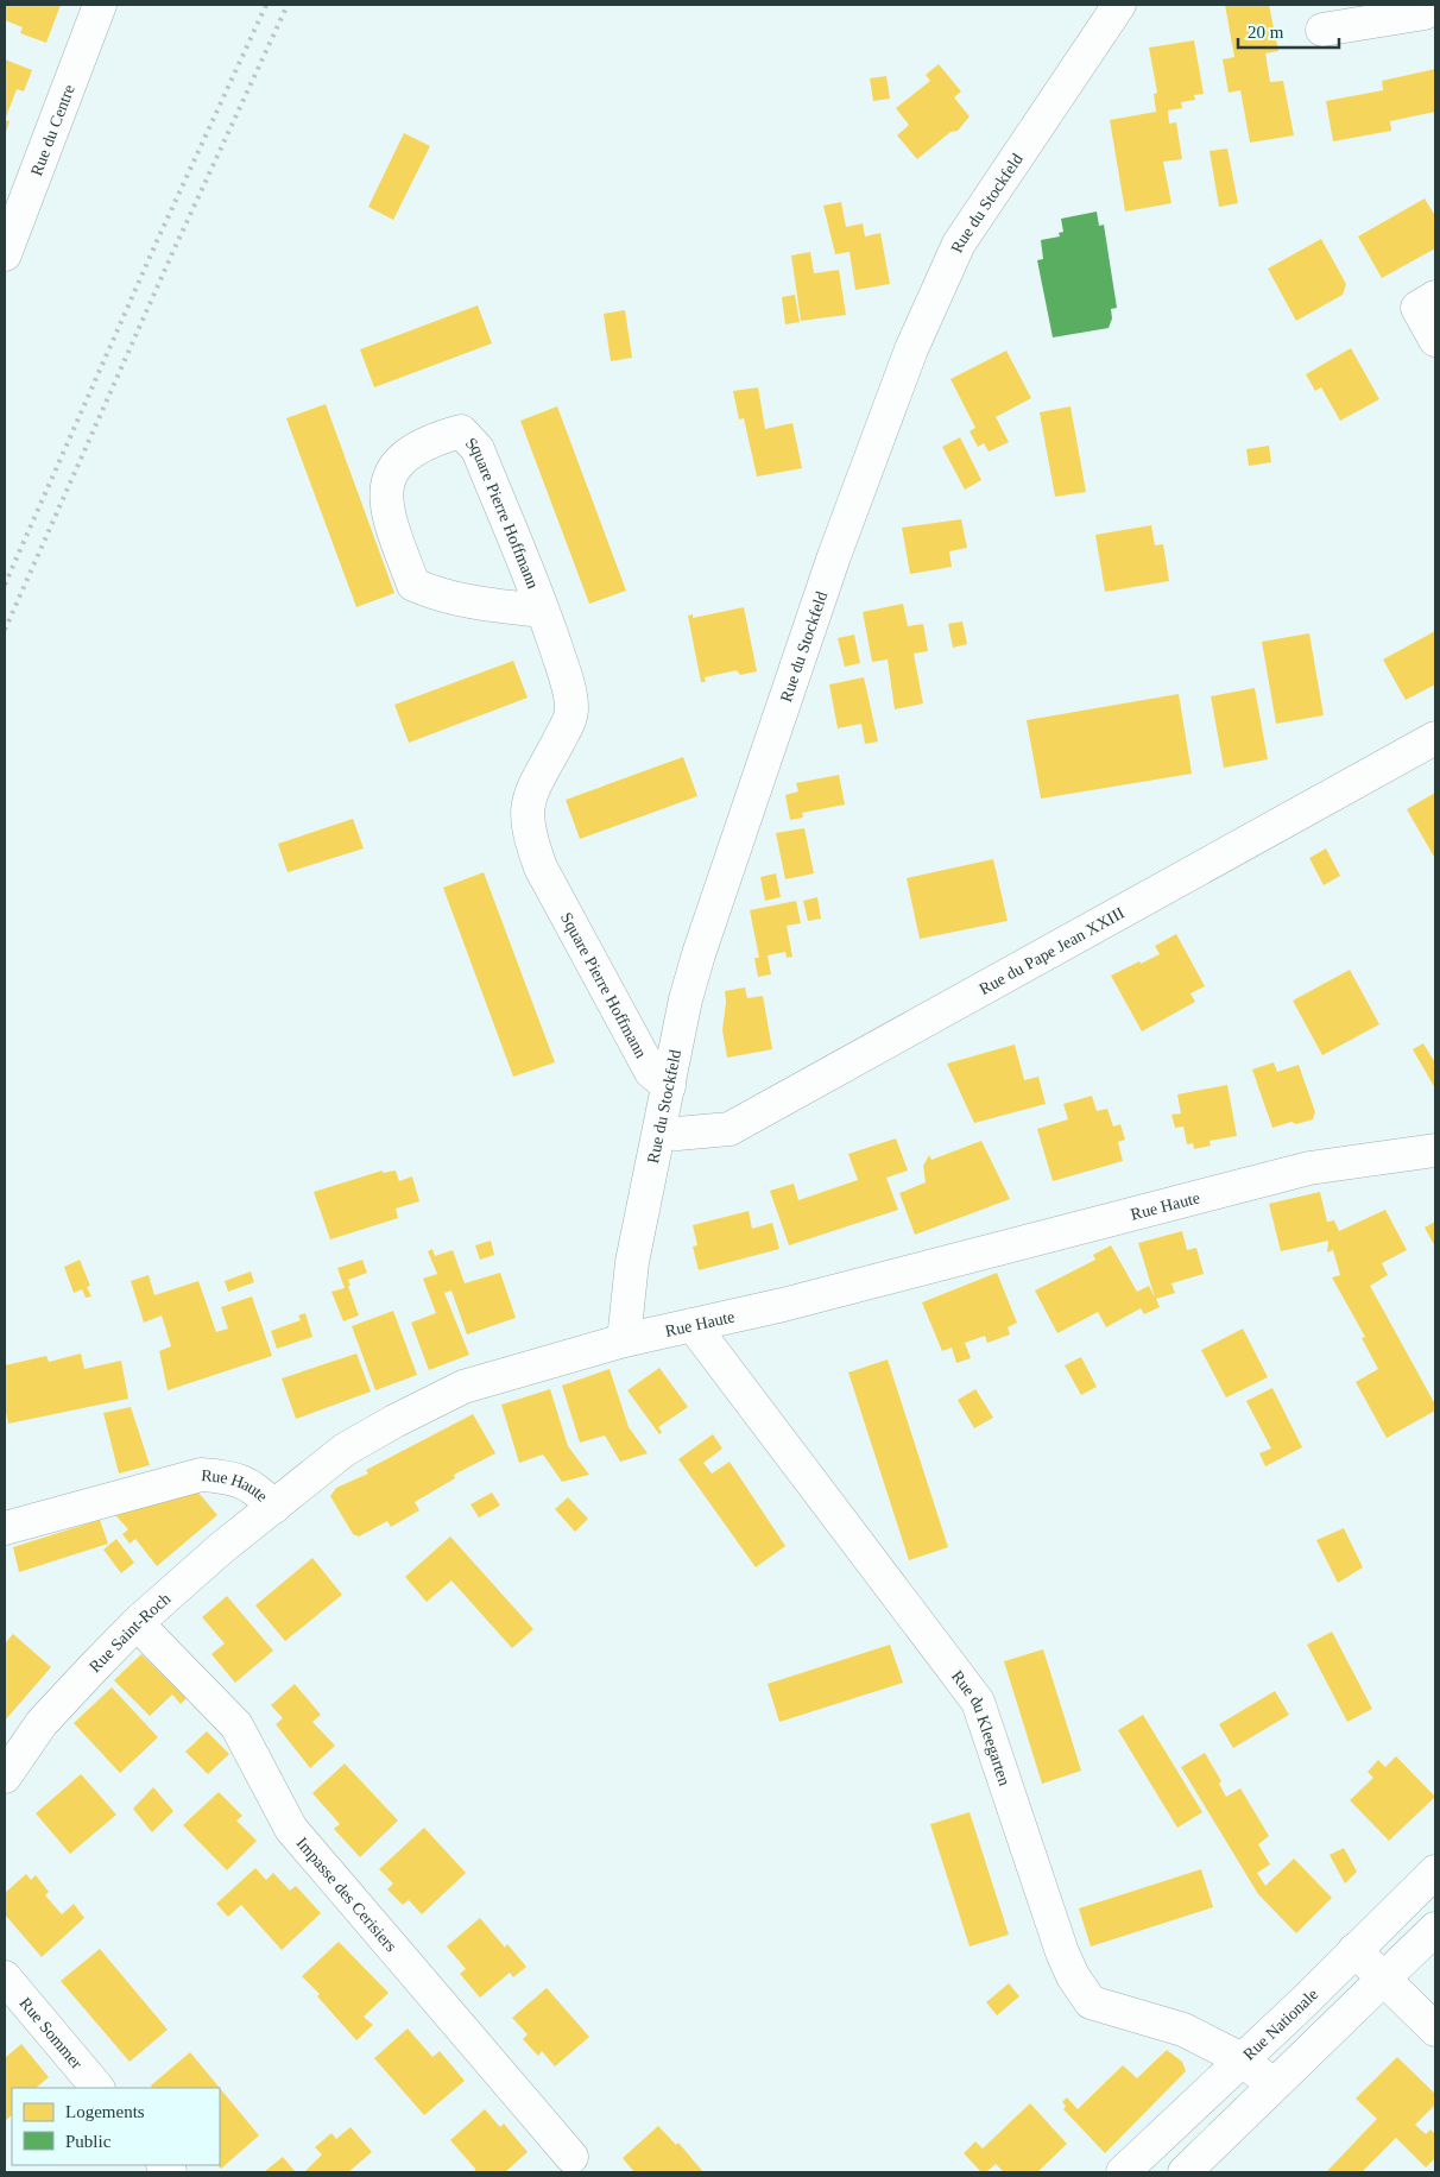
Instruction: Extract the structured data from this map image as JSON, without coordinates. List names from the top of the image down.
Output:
{
  "streets": {
    "street": [
      "Rue du Centre",
      "Rue du Stockfeld",
      "Square Pierre Hoffmann",
      "Rue du Pape Jean XXIII",
      "Rue Haute",
      "Rue Saint-Roch",
      "Rue du Kleegarten",
      "Impasse des Cerisiers",
      "Rue Nationale",
      "Rue Sommer"
    ]
  },
  "crossings": [
    ["Rue du Stockfeld", "Square Pierre Hoffmann"],
    ["Rue du Stockfeld", "Rue du Pape Jean XXIII"],
    ["Rue du Stockfeld", "Rue Haute"],
    ["Rue Haute", "Rue Saint-Roch"],
    ["Rue Haute", "Rue du Kleegarten"],
    ["Rue Saint-Roch", "Impasse des Cerisiers"],
    ["Rue du Kleegarten", "Rue Nationale"]
  ],
  "legend": ["Logements", "Public"],
  "scale_bar": "20 m"
}
